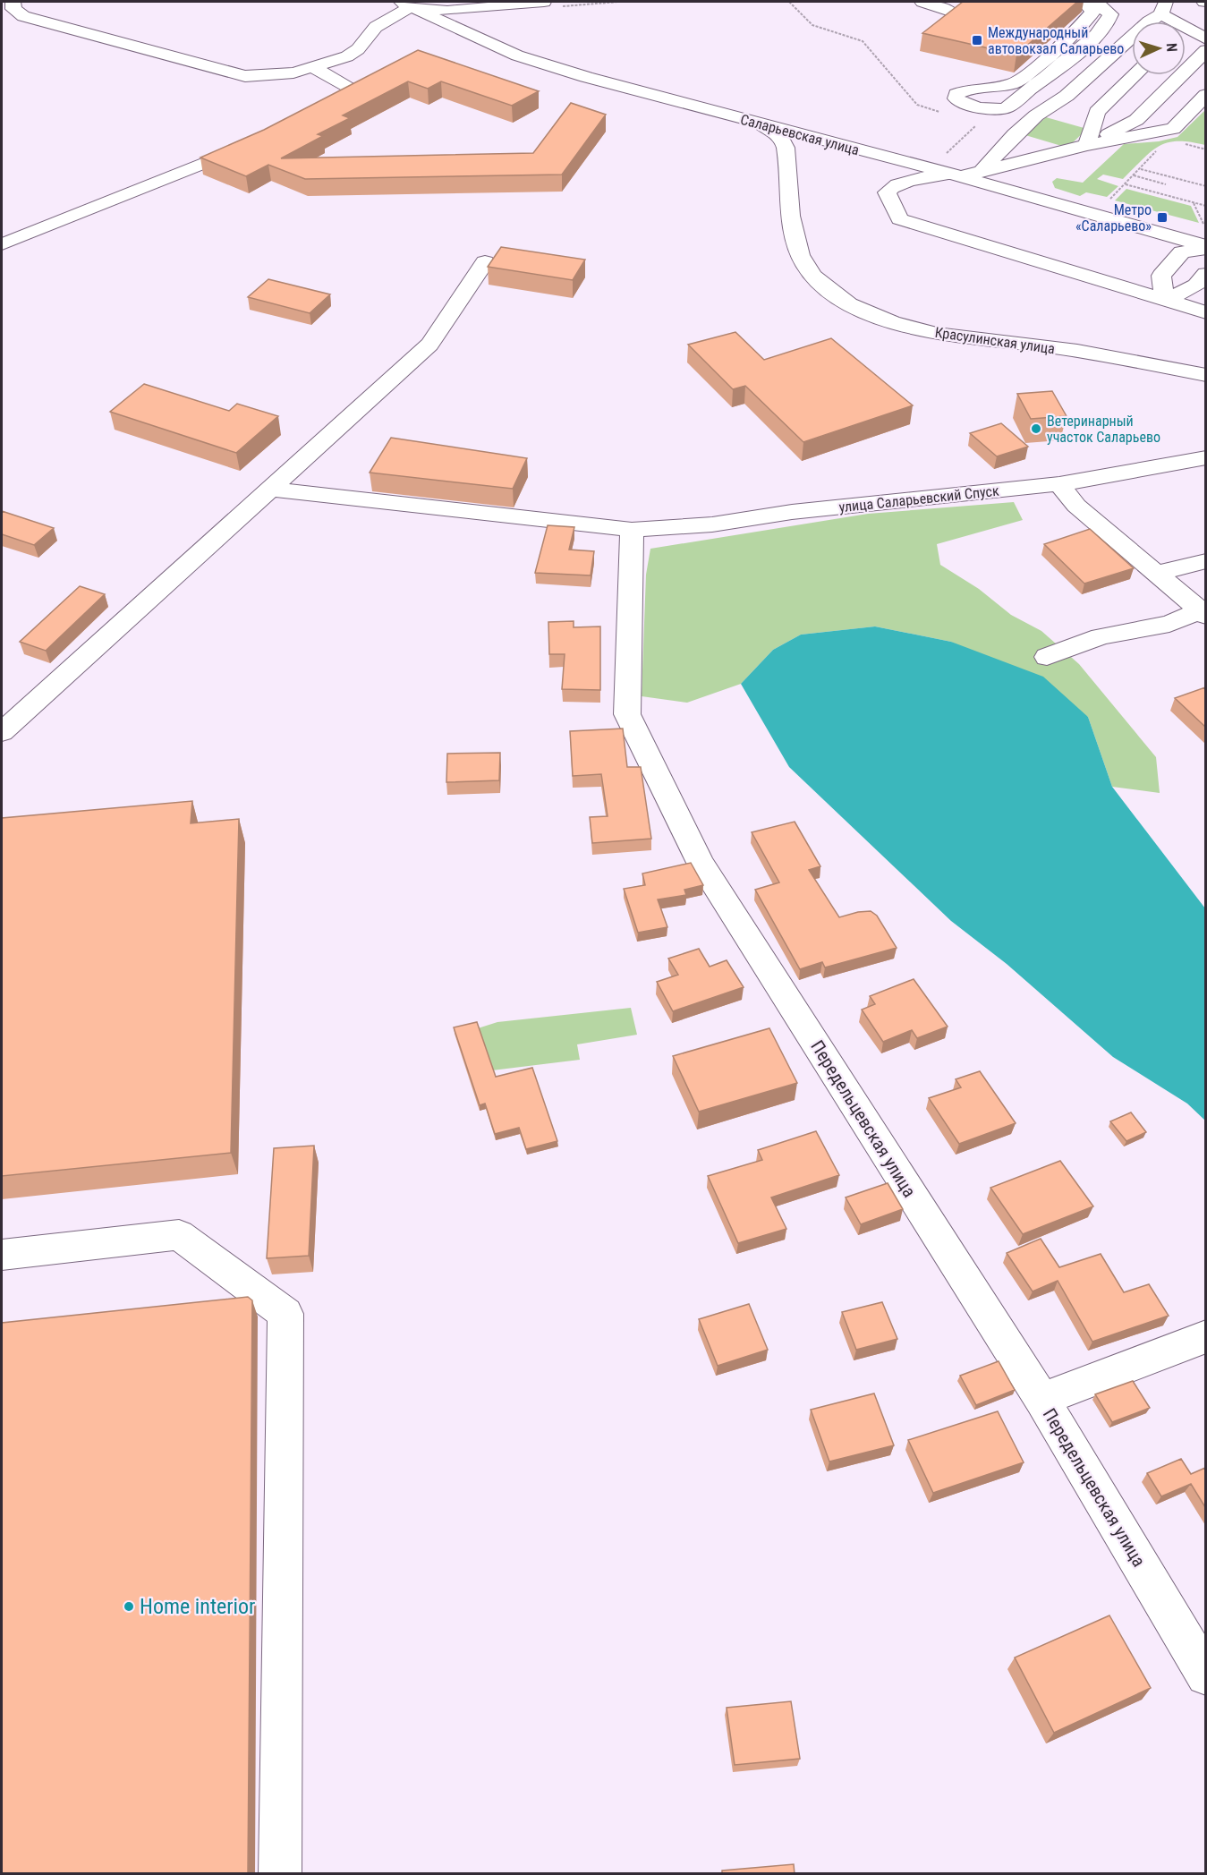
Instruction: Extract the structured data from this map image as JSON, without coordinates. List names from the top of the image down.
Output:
{
  "streets": {
    "street": [
      "Саларьевская улица",
      "Красулинская улица",
      "улица Саларьевский Спуск",
      "Передельцевская улица"
    ]
  },
  "crossings": [
    ["Саларьевская улица", "Красулинская улица"],
    ["улица Саларьевский Спуск", "Передельцевская улица"]
  ],
  "places": {
    "transit": ["Международный автовокзал Саларьево", "Метро «Саларьево»"],
    "other": ["Ветеринарный участок Саларьево", "Home interior"]
  },
  "north": "right"
}
